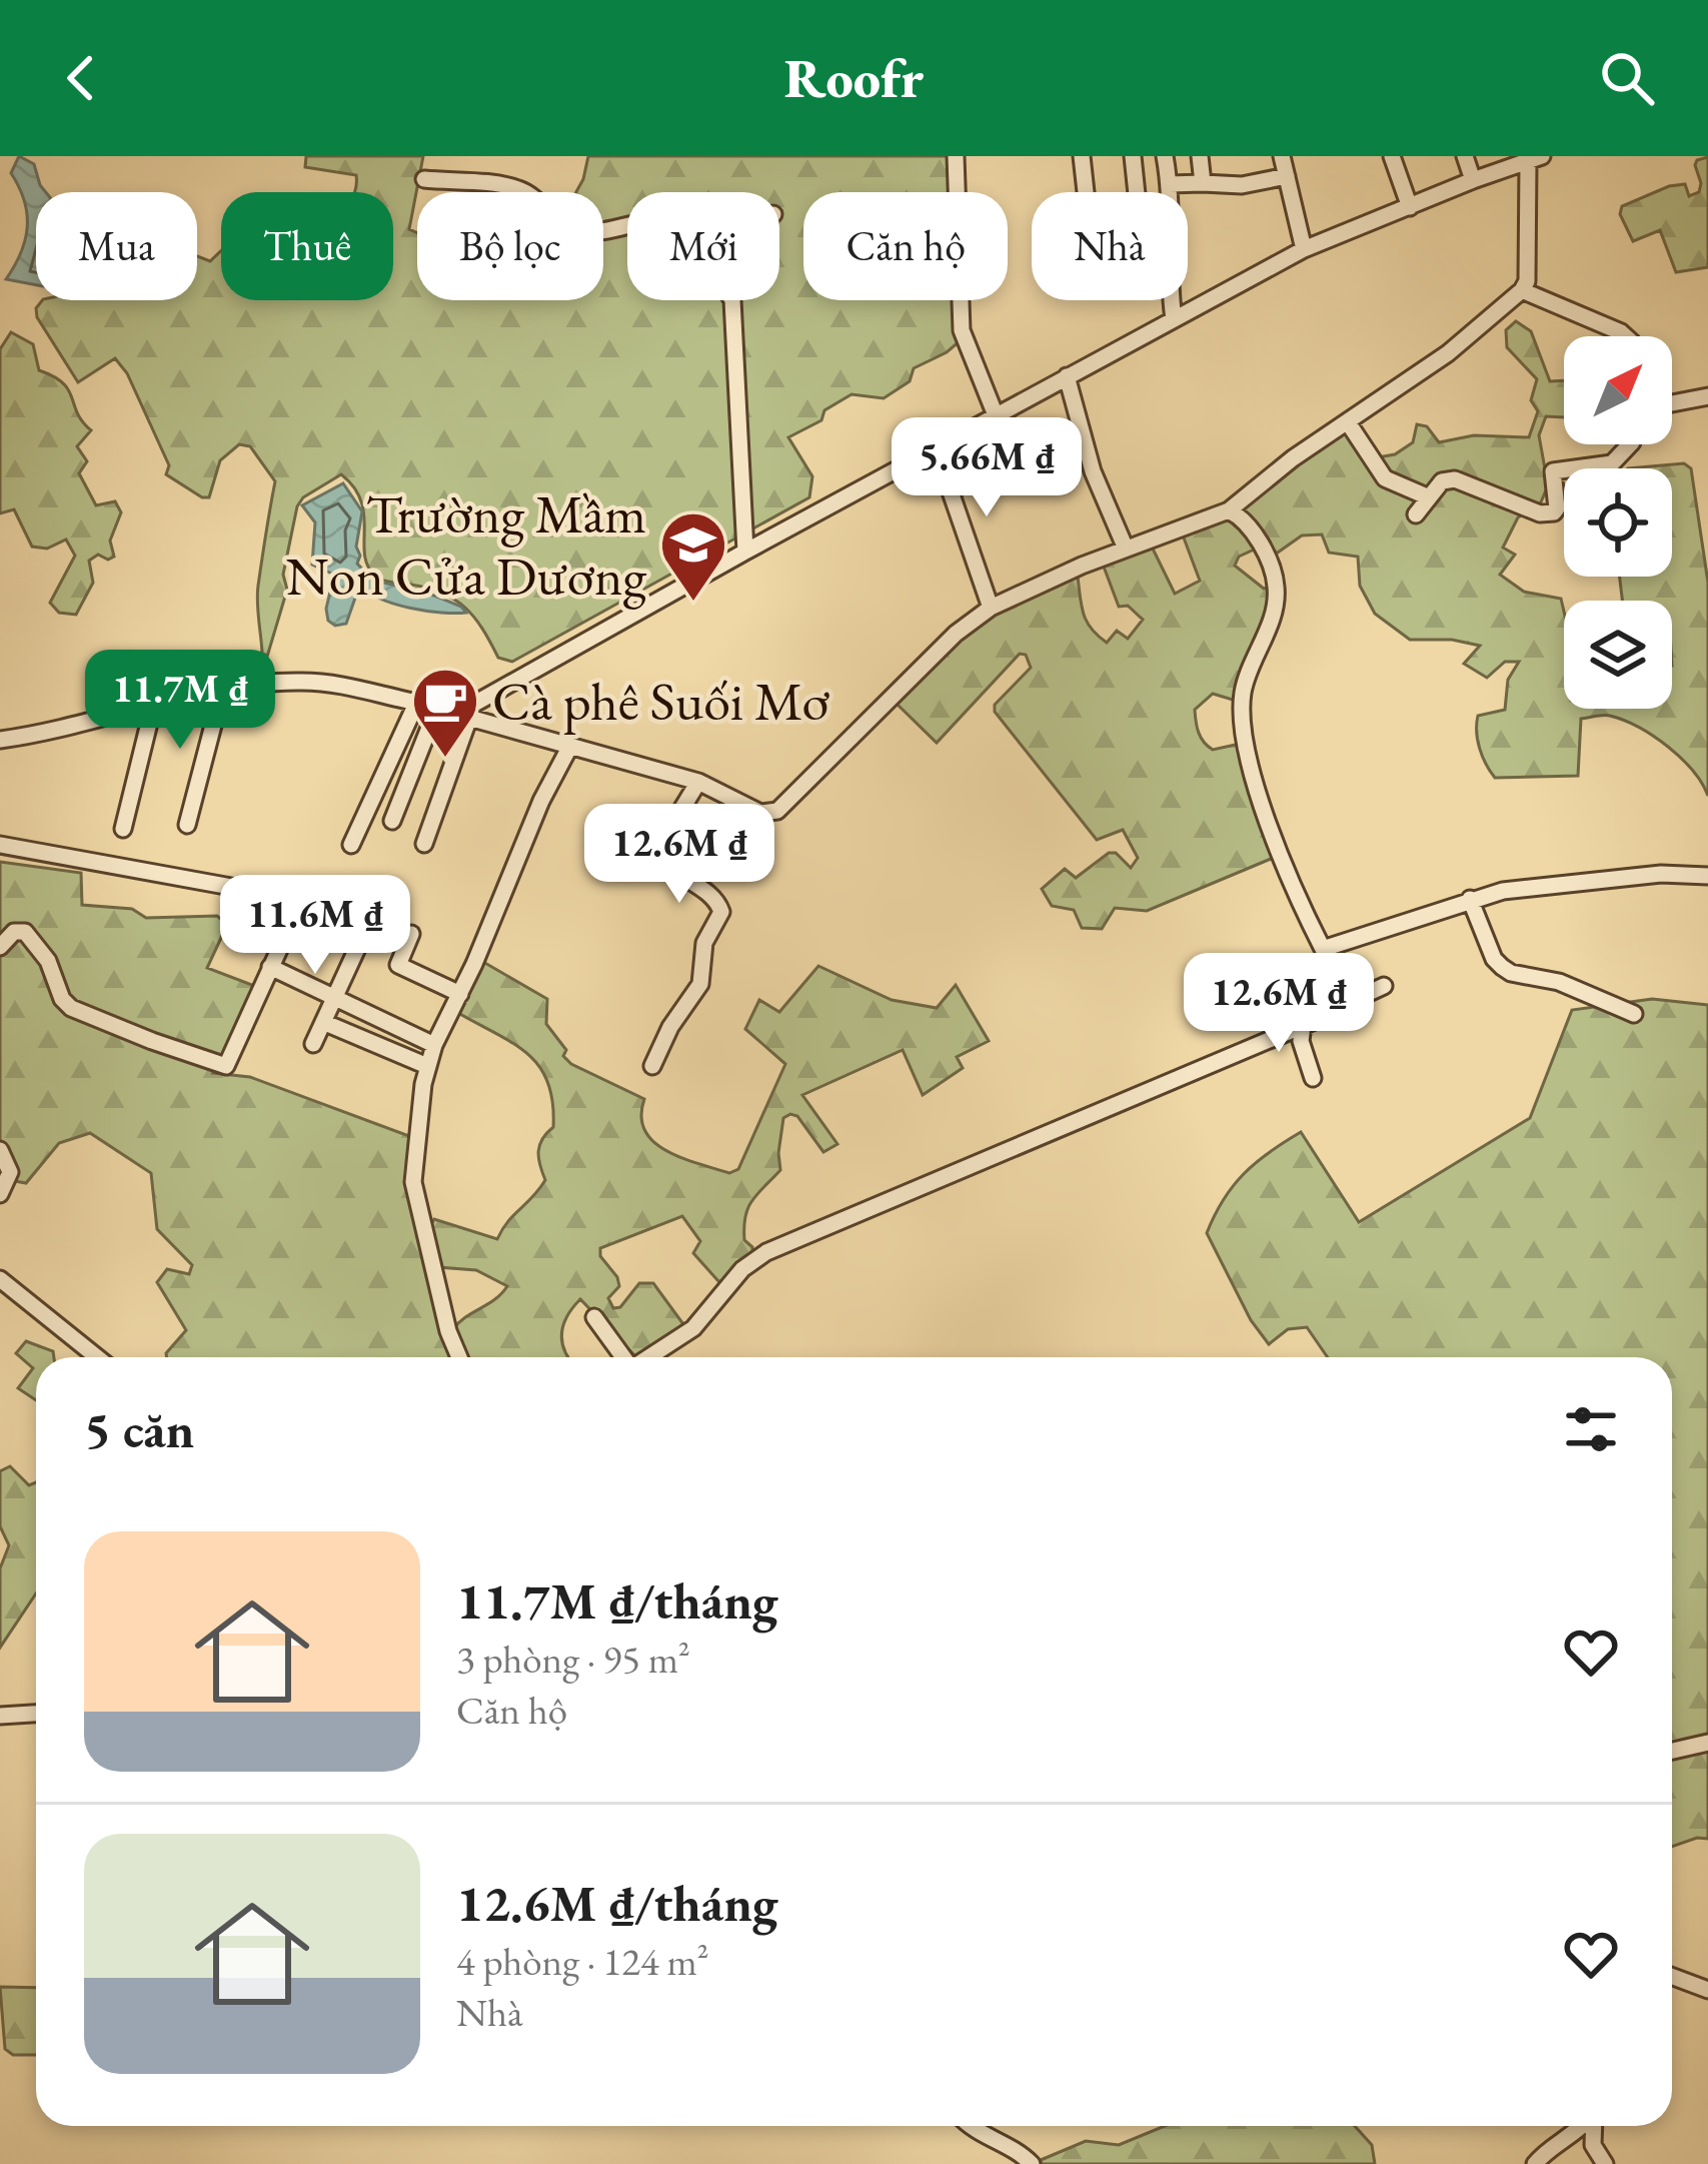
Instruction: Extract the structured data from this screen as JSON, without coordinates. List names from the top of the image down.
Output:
{
  "places": {
    "school or university": ["Trường Mầm Non Cửa Dương"],
    "cafe": ["Cà phê Suối Mơ"]
  },
  "north": "top right",
  "page": {
    "header": "Roofr",
    "chip": [
      "Mua",
      "Thuê",
      "Bộ lọc",
      "Mới",
      "Căn hộ",
      "Nhà"
    ],
    "price": [
      "5.66M ₫",
      "11.7M ₫",
      "12.6M ₫",
      "11.6M ₫",
      "12.6M ₫"
    ],
    "heading": "5 căn",
    "list": [
      {
        "name": "11.7M ₫/tháng",
        "note": "3 phòng · 95 m² · Căn hộ"
      },
      {
        "name": "12.6M ₫/tháng",
        "note": "4 phòng · 124 m² · Nhà"
      }
    ]
  }
}
